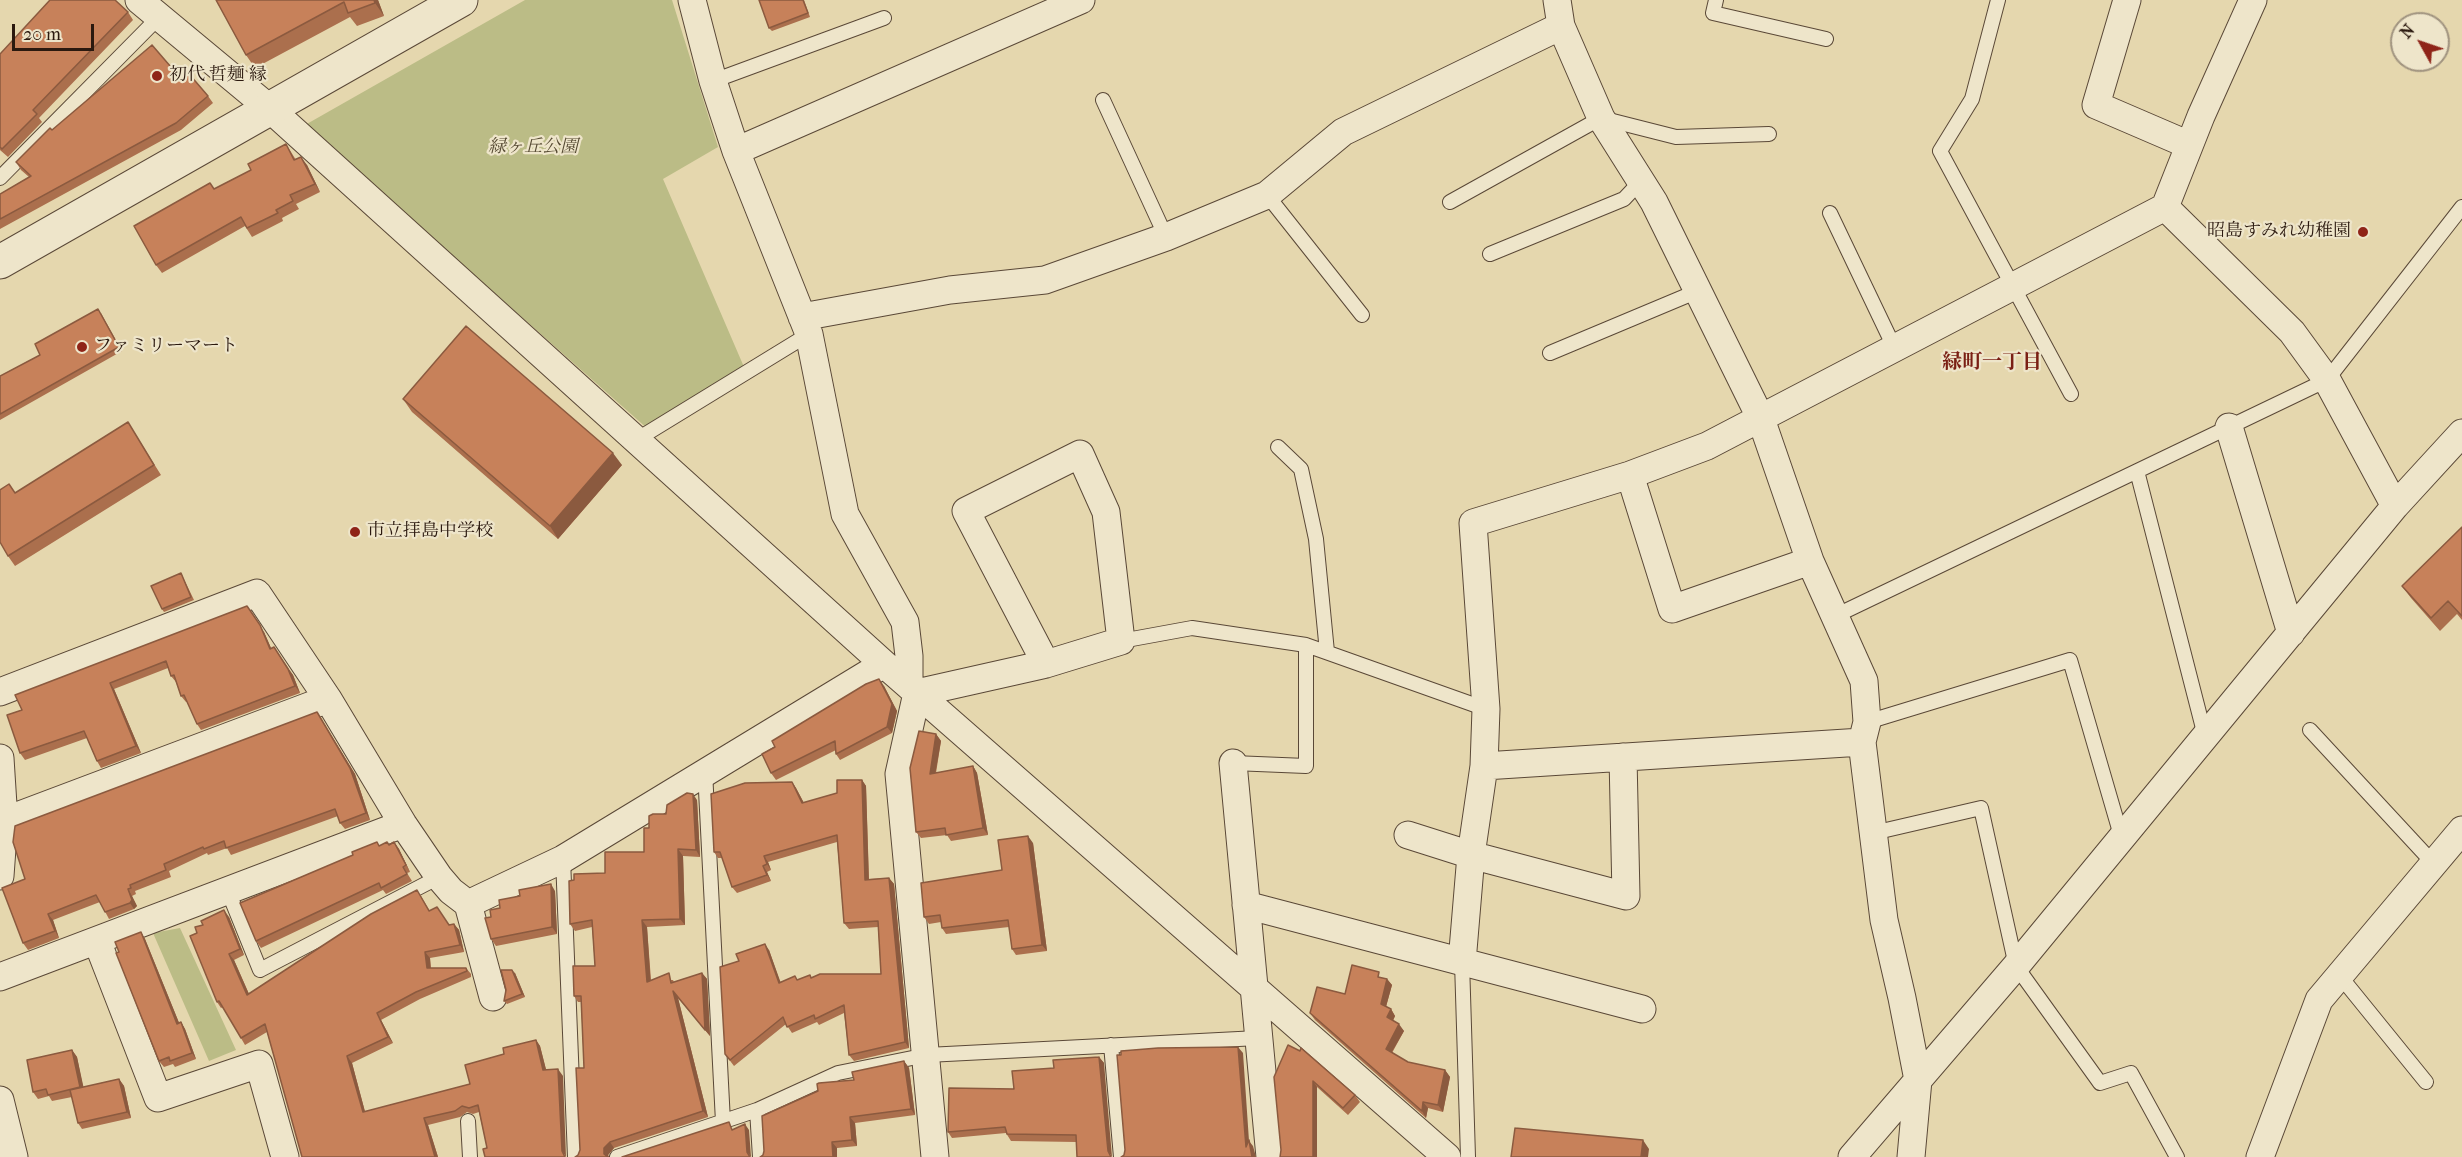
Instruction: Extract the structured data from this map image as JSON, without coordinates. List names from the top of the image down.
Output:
{
  "districts": ["緑町一丁目"],
  "parks": ["緑ヶ丘公園"],
  "places": [
    "初代 哲麺 縁",
    "昭島すみれ幼稚園",
    "ファミリーマート",
    "市立拝島中学校"
  ],
  "scale_bar": "20 m",
  "north": "top left"
}
